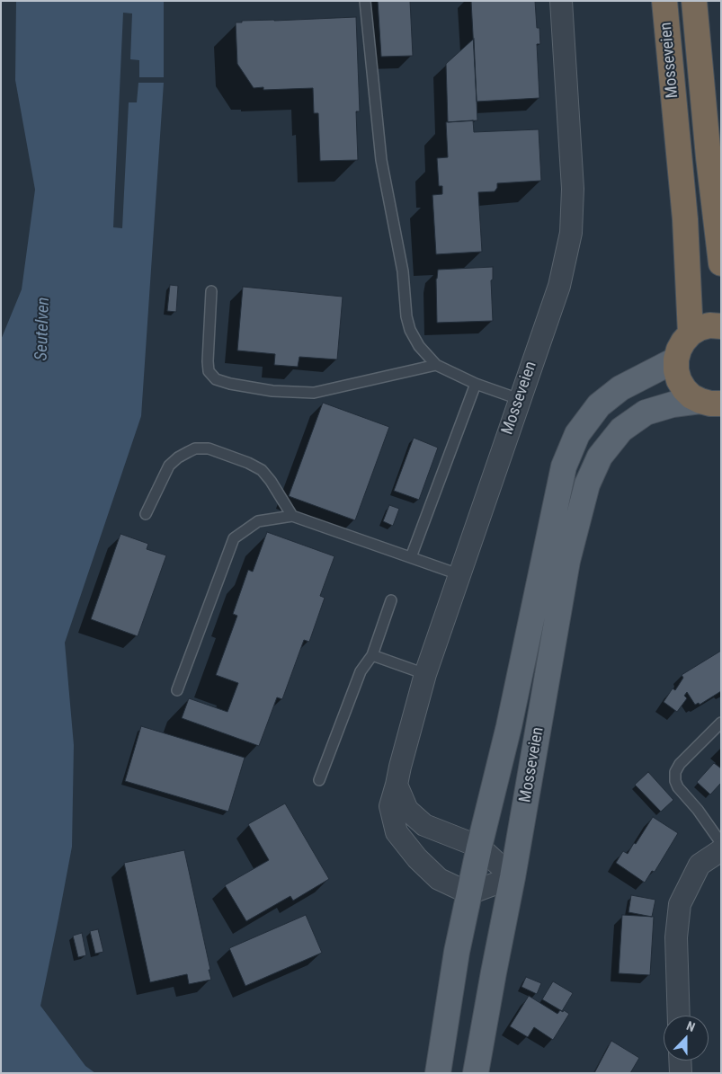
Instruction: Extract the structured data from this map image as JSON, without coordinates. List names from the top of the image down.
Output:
{
  "streets": {
    "highway": ["Mosseveien"]
  },
  "water": ["Seutelven"],
  "north": "top"
}
